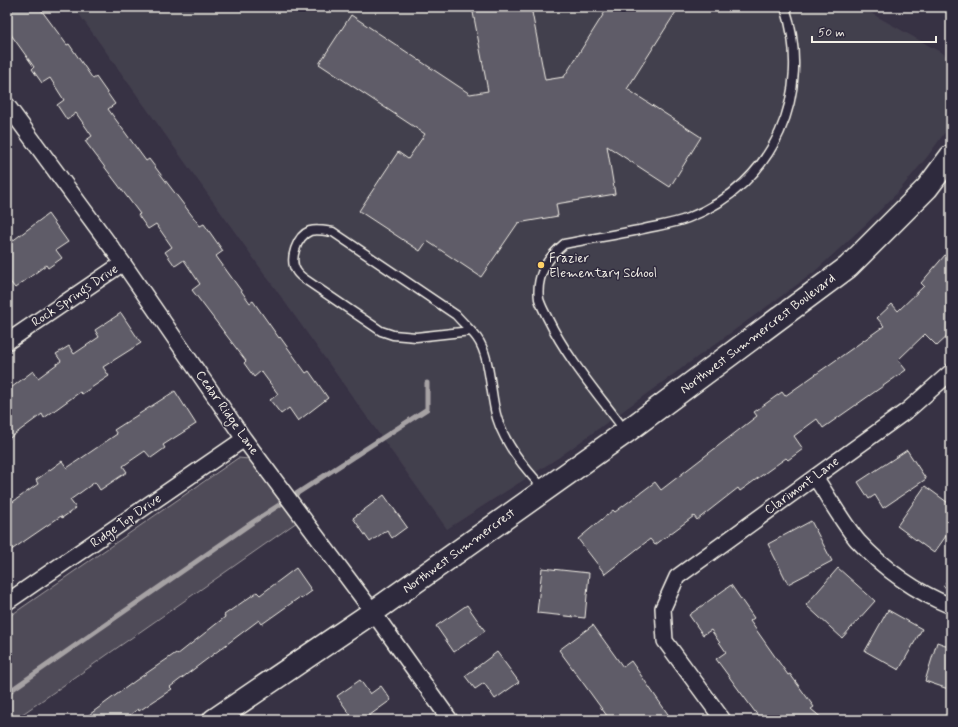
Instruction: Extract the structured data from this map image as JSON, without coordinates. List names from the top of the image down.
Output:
{
  "streets": {
    "street": [
      "Rock Springs Drive",
      "Northwest Summercrest Boulevard",
      "Cedar Ridge Lane",
      "Clarimont Lane",
      "Ridge Top Drive",
      "Northwest Summercrest"
    ]
  },
  "crossings": [
    ["Rock Springs Drive", "Cedar Ridge Lane"],
    ["Northwest Summercrest Boulevard", "Northwest Summercrest"],
    ["Cedar Ridge Lane", "Ridge Top Drive"],
    ["Cedar Ridge Lane", "Northwest Summercrest"]
  ],
  "places": ["Frazier Elementary School"],
  "scale_bar": "50 m"
}
